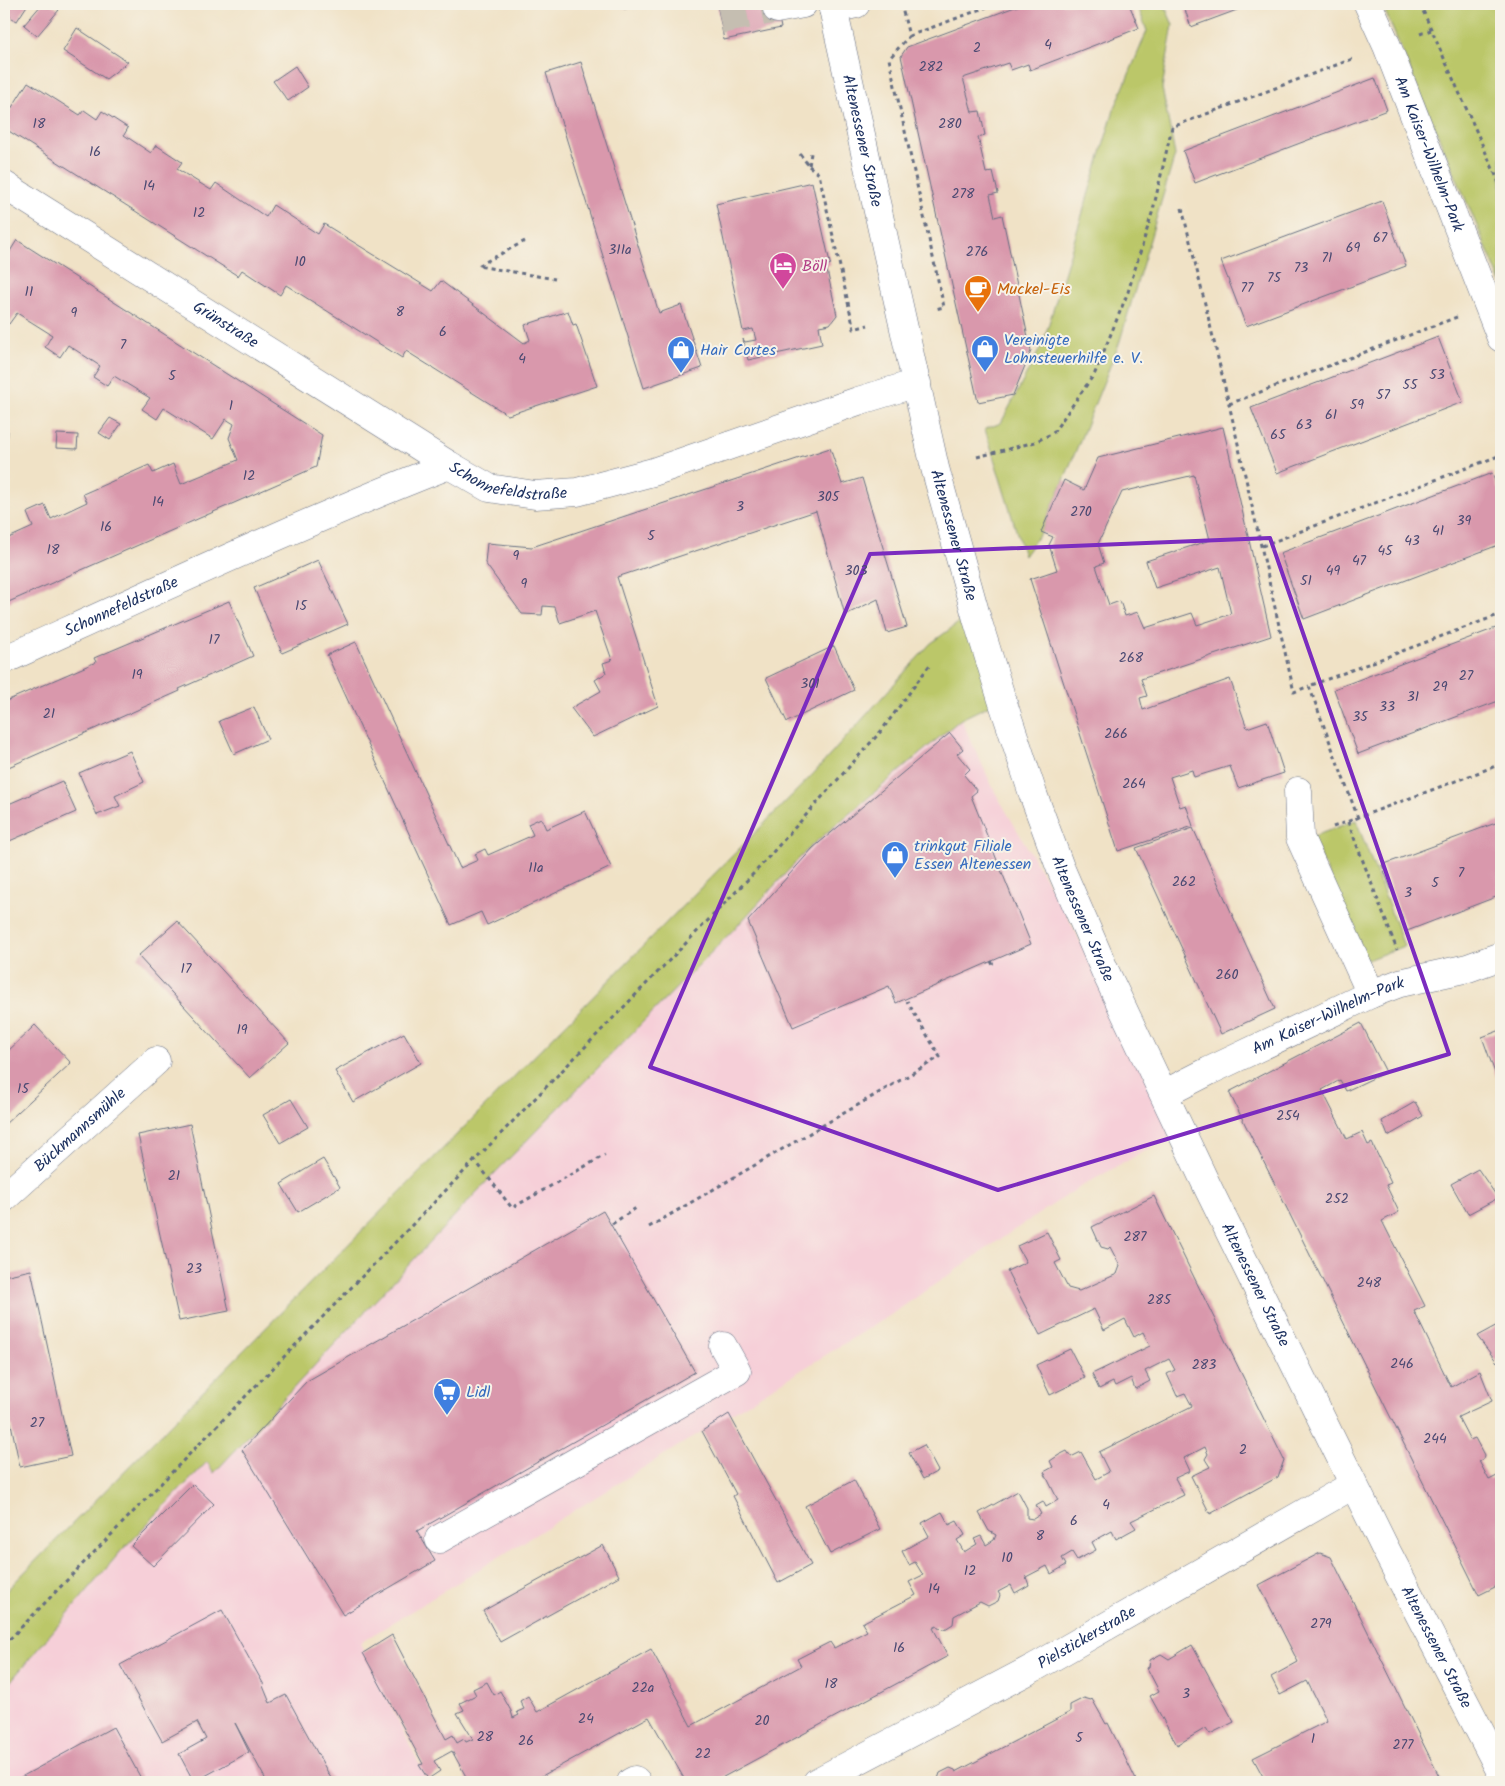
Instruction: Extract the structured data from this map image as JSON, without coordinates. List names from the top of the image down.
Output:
{
  "streets": {
    "street": [
      "Altenessener Straße",
      "Am Kaiser-Wilhelm-Park",
      "Grünstraße",
      "Schonnefeldstraße",
      "Bückmannsmühle",
      "Pielstickerstraße"
    ]
  },
  "crossings": [
    ["Altenessener Straße", "Am Kaiser-Wilhelm-Park"],
    ["Altenessener Straße", "Schonnefeldstraße"],
    ["Altenessener Straße", "Pielstickerstraße"],
    ["Grünstraße", "Schonnefeldstraße"]
  ],
  "places": {
    "hotel": ["Böll"],
    "cafe": ["Muckel-Eis"],
    "shop": ["Vereinigte Lohnsteuerhilfe e. V.", "Hair Cortes", "trinkgut Filiale Essen Altenessen"],
    "supermarket": ["Lidl"]
  },
  "house_numbers": [
    "4",
    "2",
    "282",
    "18",
    "280",
    "16",
    "14",
    "278",
    "12",
    "67",
    "69",
    "311a",
    "276",
    "71",
    "10",
    "73",
    "75",
    "77",
    "11",
    "8",
    "9",
    "6",
    "7",
    "4",
    "53",
    "5",
    "55",
    "57",
    "59",
    "1",
    "61",
    "63",
    "65",
    "12",
    "305",
    "14",
    "3",
    "270",
    "39",
    "16",
    "41",
    "5",
    "43",
    "18",
    "45",
    "9",
    "47",
    "303",
    "49",
    "51",
    "9",
    "15",
    "17",
    "268",
    "19",
    "27",
    "301",
    "29",
    "31",
    "33",
    "21",
    "35",
    "266",
    "264",
    "11a",
    "7",
    "262",
    "5",
    "3",
    "17",
    "260",
    "19",
    "15",
    "254",
    "21",
    "252",
    "287",
    "23",
    "248",
    "285",
    "246",
    "283",
    "27",
    "244",
    "2",
    "4",
    "6",
    "8",
    "10",
    "12",
    "14",
    "279",
    "16",
    "18",
    "22a",
    "3",
    "24",
    "20",
    "28",
    "5",
    "1",
    "26",
    "277",
    "22"
  ]
}
